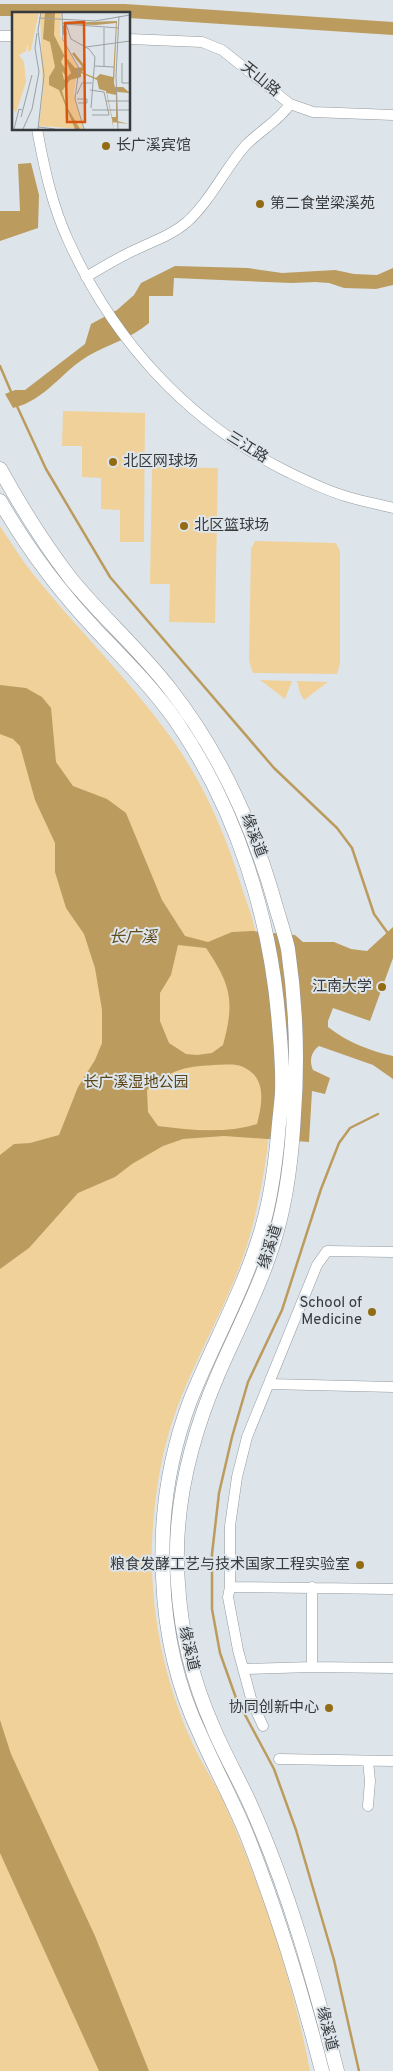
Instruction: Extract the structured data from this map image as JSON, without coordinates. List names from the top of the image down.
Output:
{
  "streets": {
    "main road": ["缘溪道"],
    "street": ["天山路", "三江路"]
  },
  "water": ["长广溪"],
  "parks": ["长广溪湿地公园"],
  "places": [
    "长广溪宾馆",
    "第二食堂梁溪苑",
    "北区网球场",
    "北区篮球场",
    "江南大学",
    "School of Medicine",
    "粮食发酵工艺与技术国家工程实验室",
    "协同创新中心"
  ]
}
